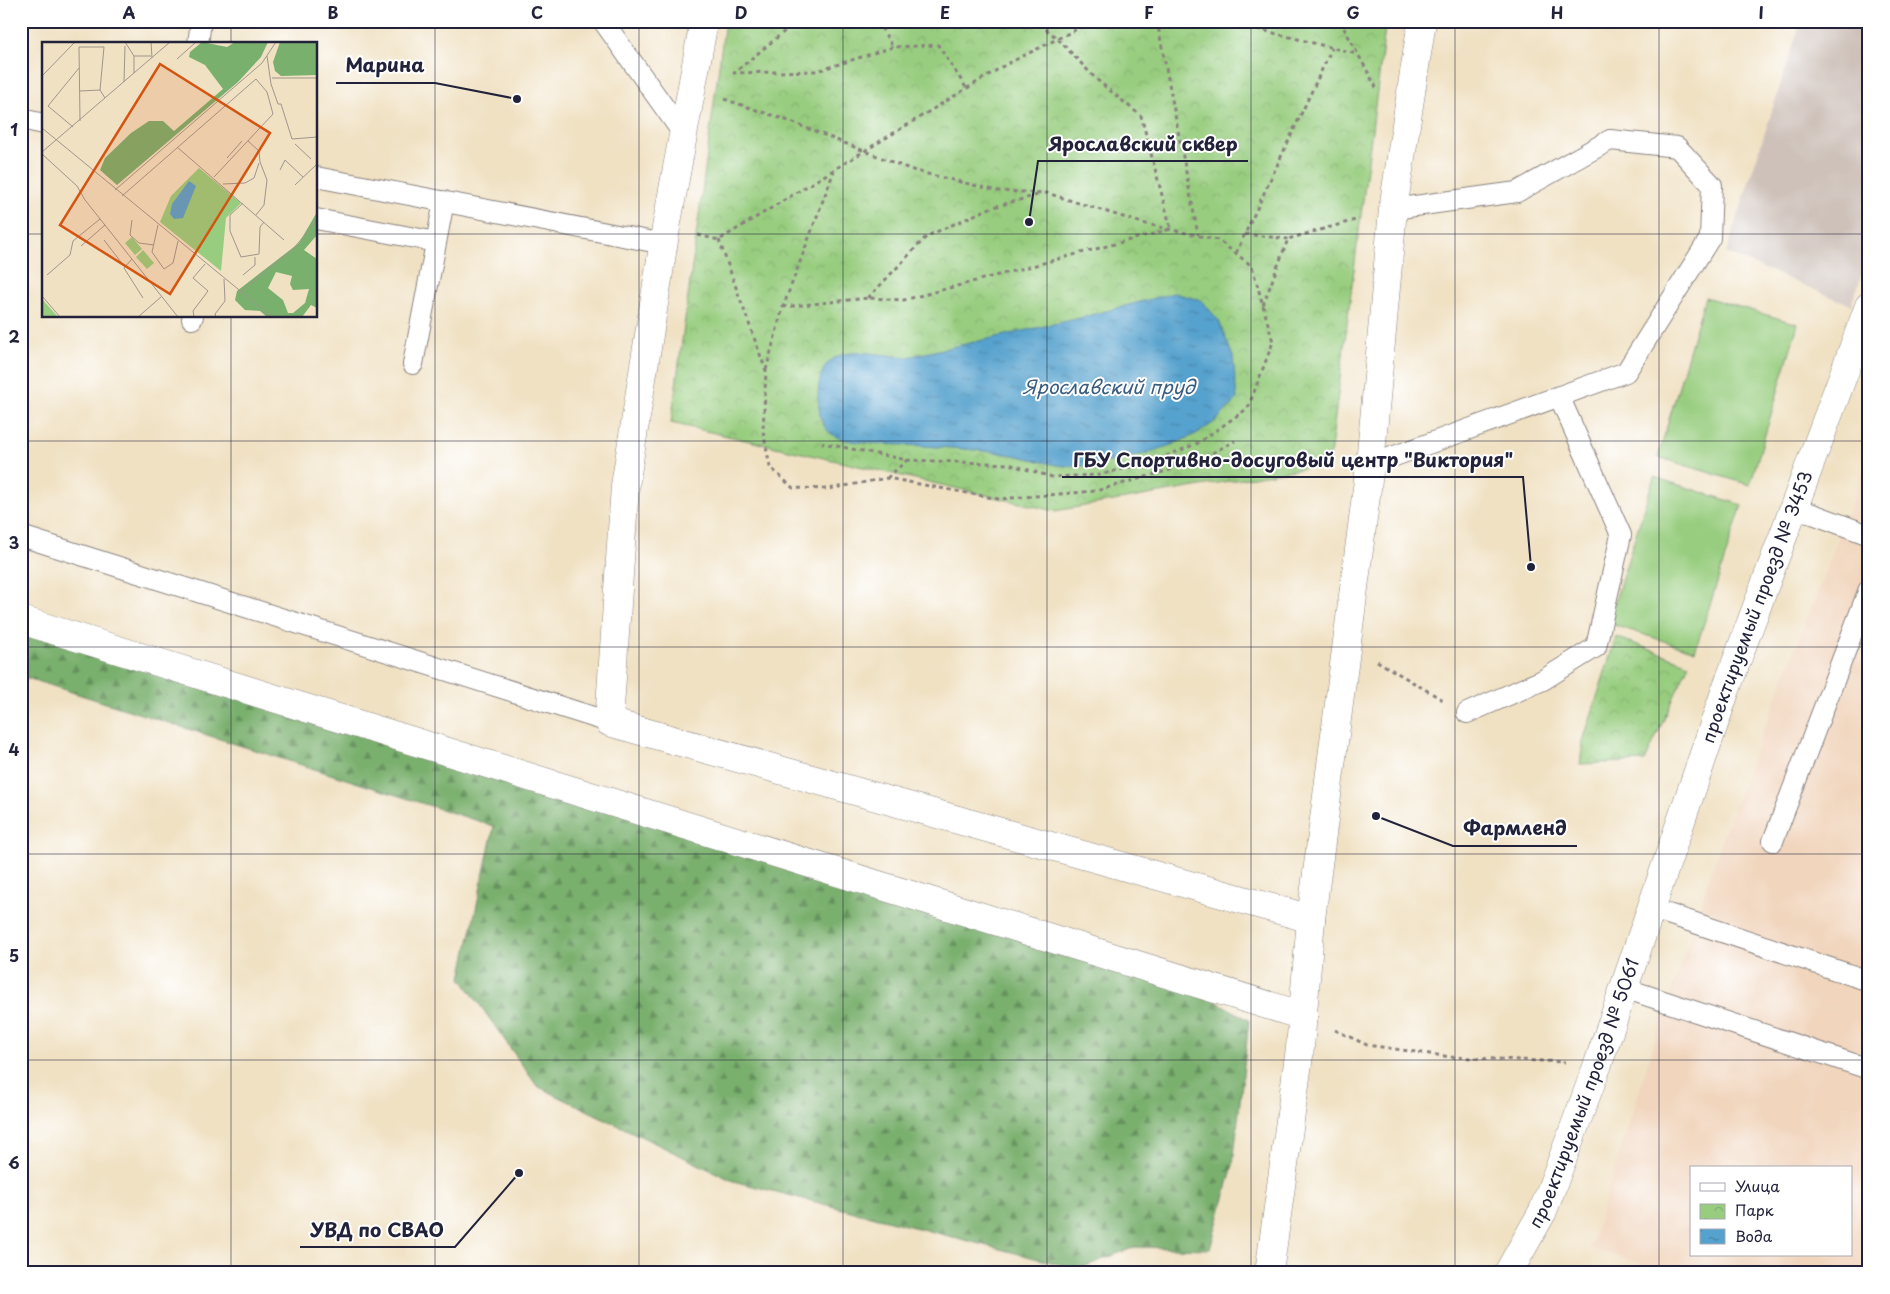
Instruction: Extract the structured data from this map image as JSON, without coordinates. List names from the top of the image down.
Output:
{
  "streets": {
    "street": ["проектируемый проезд № 3453", "проектируемый проезд № 5061"]
  },
  "crossings": [
    ["проектируемый проезд № 3453", "проектируемый проезд № 5061"]
  ],
  "water": ["Ярославский пруд"],
  "places": [
    "Марина",
    "Ярославский сквер",
    "ГБУ Спортивно-досуговый центр \"Виктория\"",
    "Фармленд",
    "УВД по СВАО"
  ],
  "legend": ["Улица", "Парк", "Вода"],
  "grid": {
    "columns": [
      "A",
      "B",
      "C",
      "D",
      "E",
      "F",
      "G",
      "H",
      "I"
    ],
    "rows": [
      "1",
      "2",
      "3",
      "4",
      "5",
      "6"
    ]
  }
}
